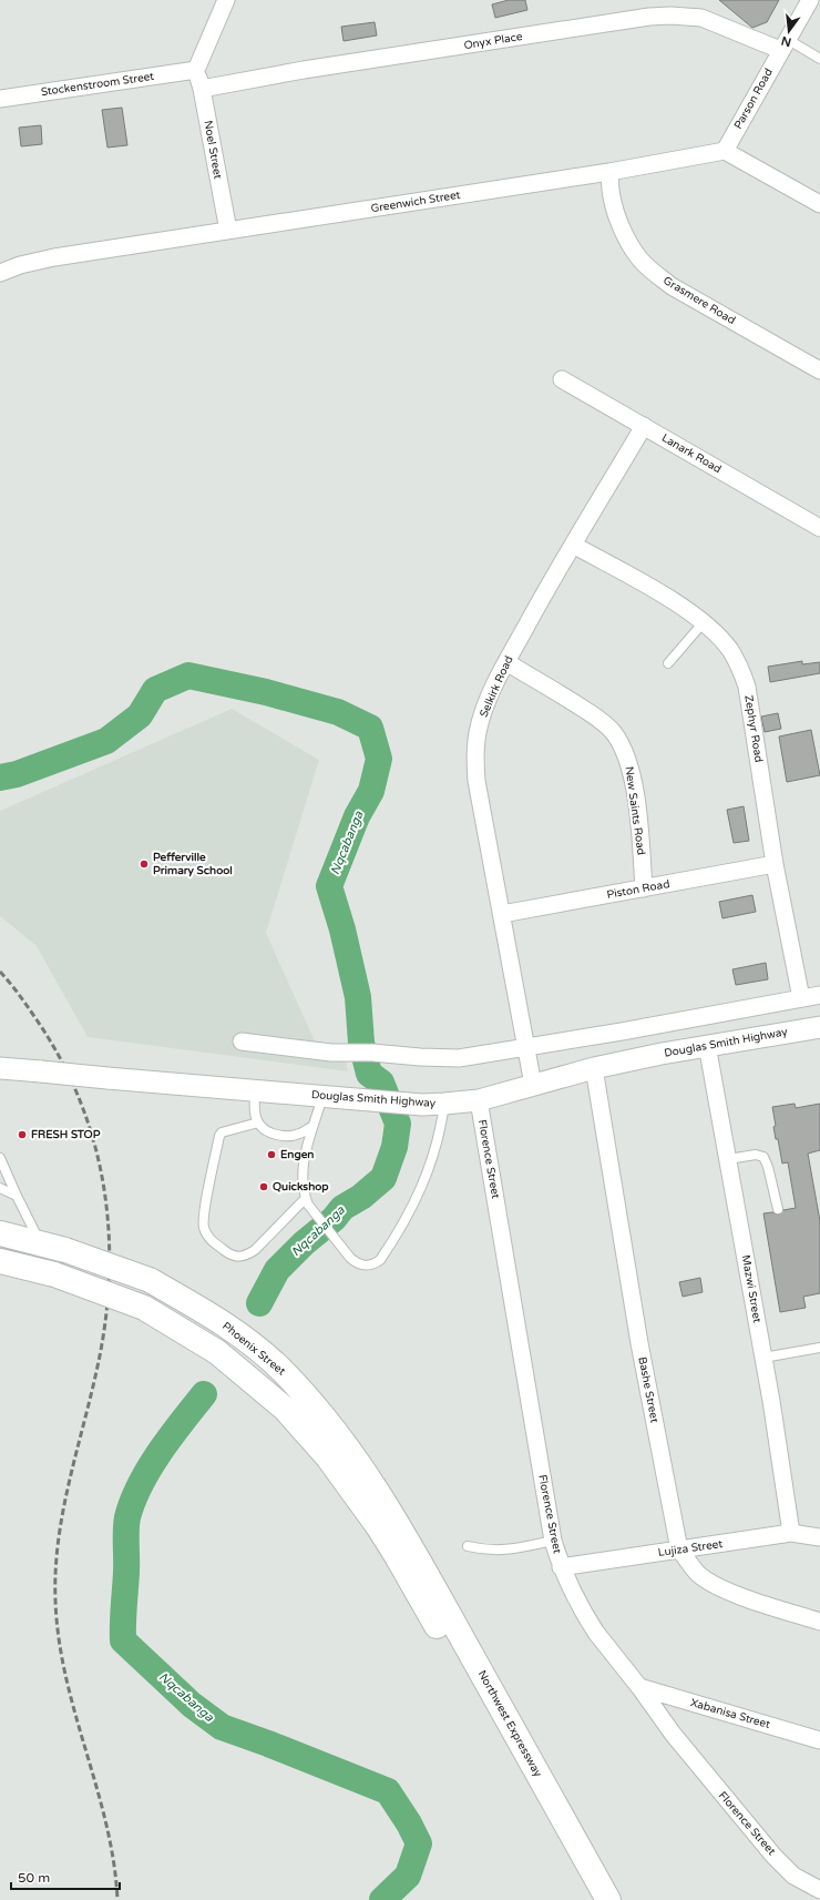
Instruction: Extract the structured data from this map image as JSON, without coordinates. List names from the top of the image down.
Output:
{
  "streets": {
    "main road": ["Phoenix Street", "Northwest Expressway"],
    "street": [
      "Onyx Place",
      "Stockenstroom Street",
      "Parson Road",
      "Noel Street",
      "Greenwich Street",
      "Grasmere Road",
      "Lanark Road",
      "Selkirk Road",
      "Zephyr Road",
      "New Saints Road",
      "Piston Road",
      "Douglas Smith Highway",
      "Florence Street",
      "Mazwi Street",
      "Bashe Street",
      "Lujiza Street",
      "Xabanisa Street"
    ]
  },
  "crossings": [
    ["Onyx Place", "Parson Road"],
    ["Onyx Place", "Noel Street"],
    ["Stockenstroom Street", "Noel Street"],
    ["Parson Road", "Greenwich Street"],
    ["Noel Street", "Greenwich Street"],
    ["Greenwich Street", "Grasmere Road"],
    ["Lanark Road", "Selkirk Road"],
    ["Selkirk Road", "Zephyr Road"],
    ["Selkirk Road", "New Saints Road"],
    ["Selkirk Road", "Piston Road"],
    ["Selkirk Road", "Douglas Smith Highway"],
    ["Zephyr Road", "Piston Road"],
    ["New Saints Road", "Piston Road"],
    ["Douglas Smith Highway", "Florence Street"],
    ["Douglas Smith Highway", "Mazwi Street"],
    ["Douglas Smith Highway", "Bashe Street"],
    ["Florence Street", "Lujiza Street"],
    ["Florence Street", "Xabanisa Street"],
    ["Mazwi Street", "Lujiza Street"],
    ["Phoenix Street", "Northwest Expressway"],
    ["Bashe Street", "Lujiza Street"]
  ],
  "water": ["Nqcabanga"],
  "places": [
    "Pefferville Primary School",
    "FRESH STOP",
    "Engen",
    "Quickshop"
  ],
  "scale_bar": "50 m",
  "north": "bottom"
}
